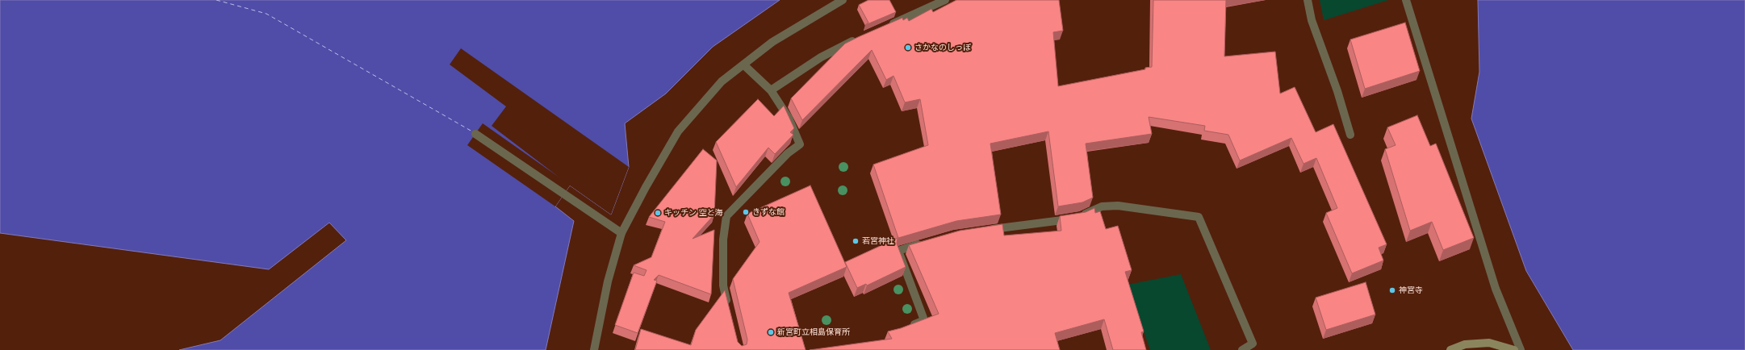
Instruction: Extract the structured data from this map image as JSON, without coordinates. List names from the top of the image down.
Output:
{
  "places": [
    "さかなのしっぽ",
    "きずな館",
    "キッチン 空と海",
    "若宮神社",
    "神宮寺",
    "新宮町立相島保育所"
  ]
}
